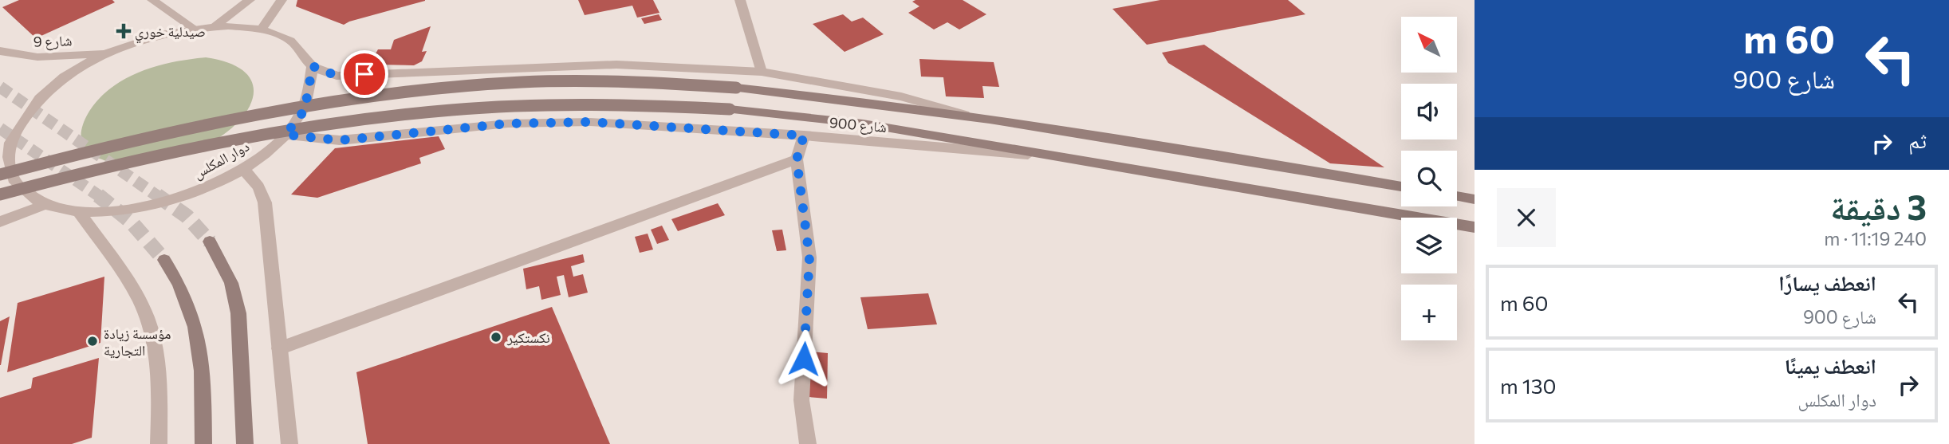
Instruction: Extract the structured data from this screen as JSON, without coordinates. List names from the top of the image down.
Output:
{
  "streets": {
    "street": ["شارع 9", "شارع 900", "دوار المكلس"]
  },
  "crossings": [
    ["شارع 9", "دوار المكلس"],
    ["شارع 900", "دوار المكلس"]
  ],
  "places": {
    "health": ["صيدلية خوري"],
    "other": ["نكستكير", "مؤسسة زيادة التجارية"]
  },
  "north": "top left",
  "page": {
    "turn": ["60 m", "شارع 900"],
    "map_buttons": "+",
    "then": "ثم",
    "heading": ["3 دقيقة", "240 m · 11:19"],
    "list": [
      {
        "name": "انعطف يسارًا",
        "note": "شارع 900",
        "value": "60 m"
      },
      {
        "name": "انعطف يمينًا",
        "note": "دوار المكلس",
        "value": "130 m"
      }
    ]
  }
}
